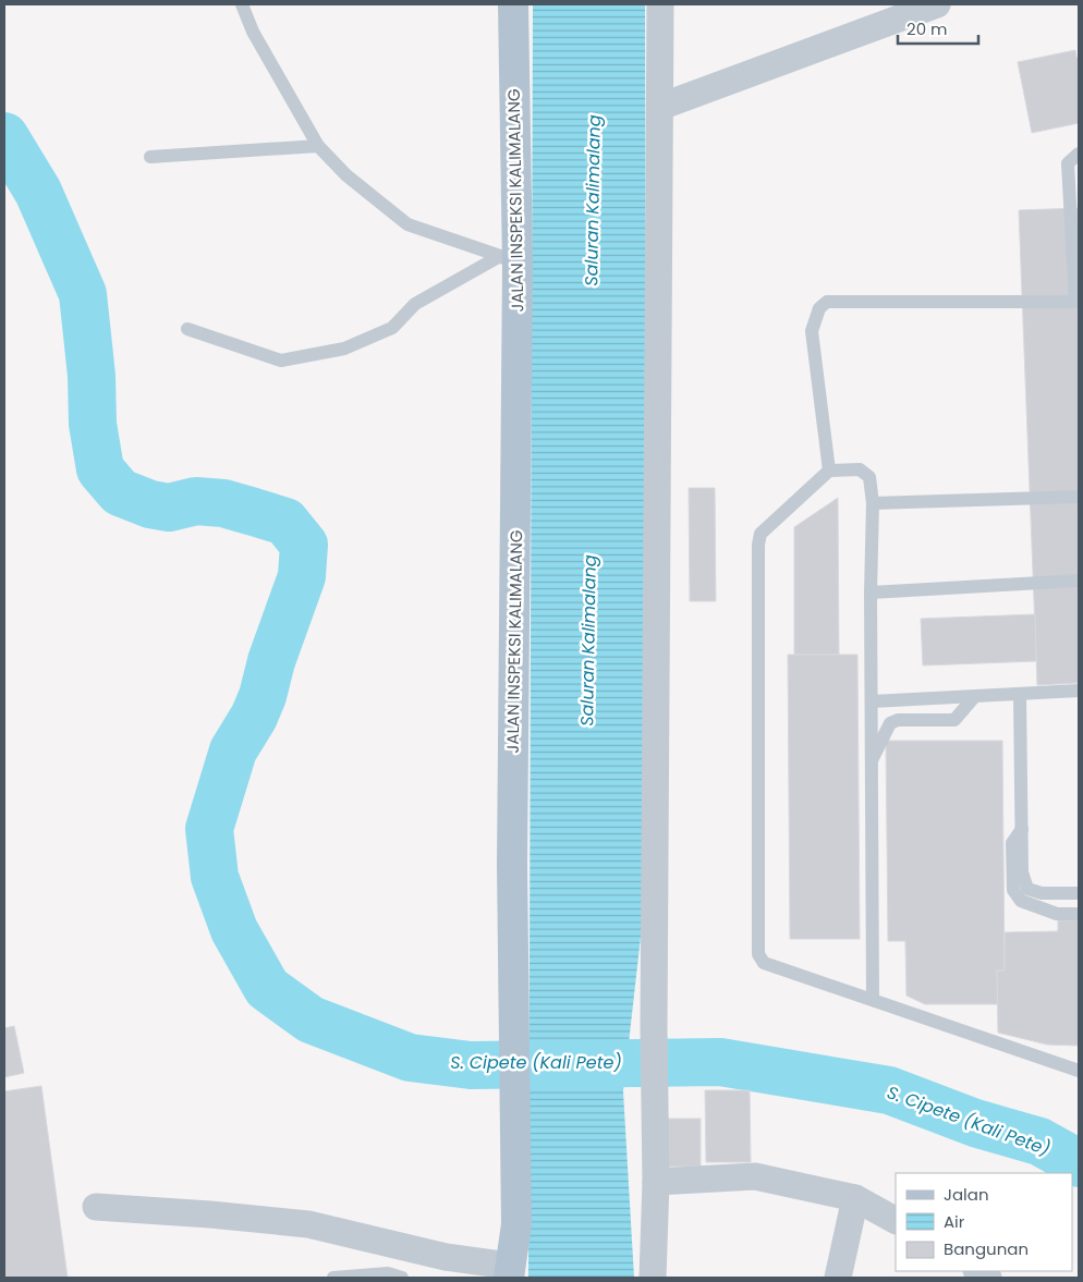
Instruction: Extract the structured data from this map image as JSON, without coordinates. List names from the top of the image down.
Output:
{
  "streets": {
    "main road": ["JALAN INSPEKSI KALIMALANG"]
  },
  "water": ["Saluran Kalimalang", "S. Cipete (Kali Pete)"],
  "legend": ["Jalan", "Air", "Bangunan"],
  "scale_bar": "20 m"
}
